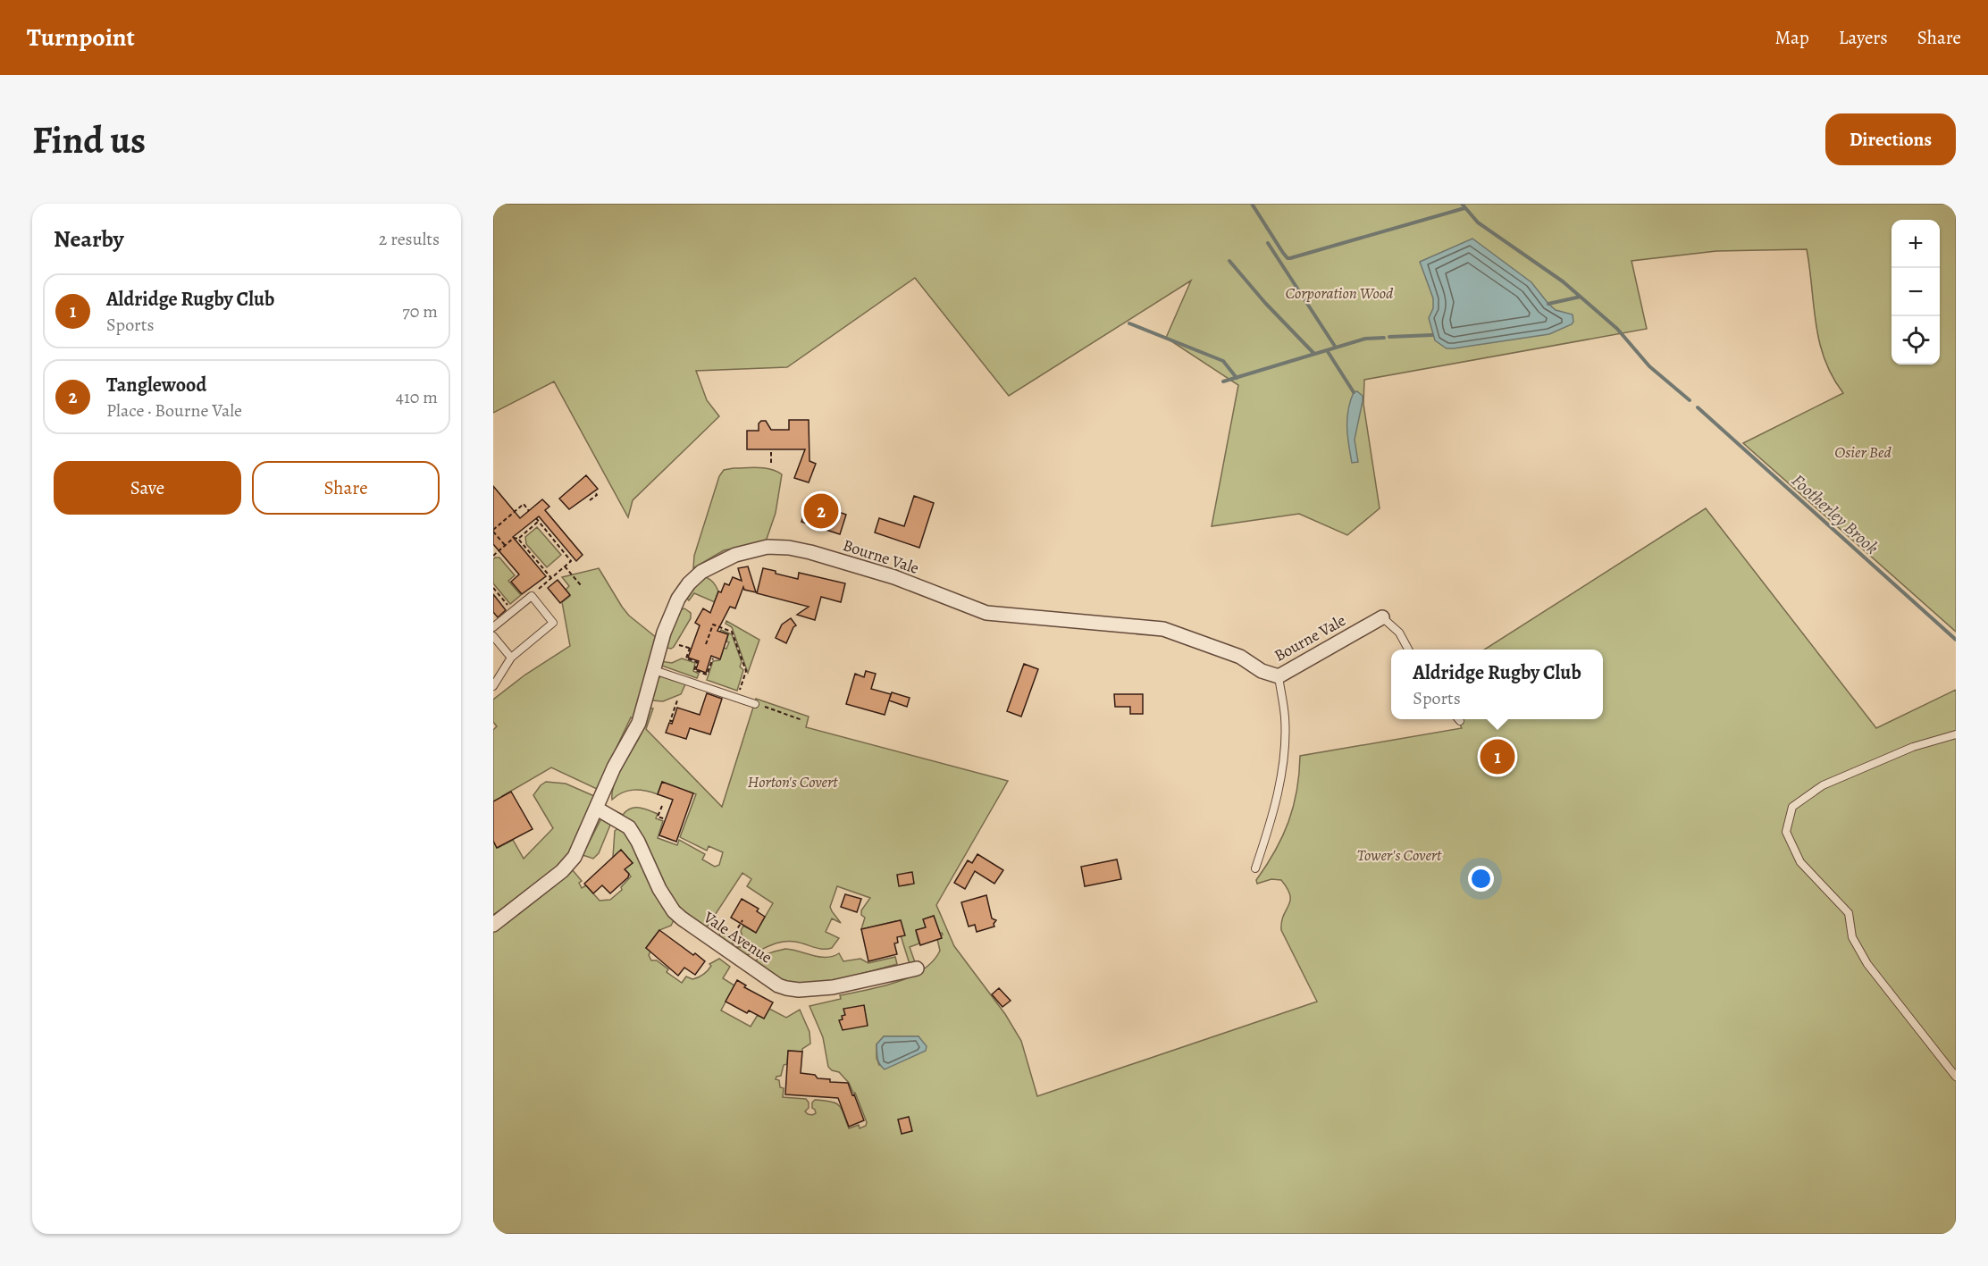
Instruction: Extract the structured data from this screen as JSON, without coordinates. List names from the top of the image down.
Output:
{
  "streets": {
    "street": ["Bourne Vale", "Vale Avenue"]
  },
  "crossings": [
    ["Bourne Vale", "Vale Avenue"]
  ],
  "water": ["Footherley Brook"],
  "parks": [
    "Corporation Wood",
    "Osier Bed",
    "Horton's Covert",
    "Tower's Covert"
  ],
  "page": {
    "header": "Turnpoint",
    "nav": ["Map", "Layers", "Share"],
    "buttons": [
      "Directions",
      ["Save", "Share"]
    ],
    "title": "Find us",
    "heading": ["Nearby", "2 results"],
    "map_buttons": ["+", "−"],
    "list": [
      {
        "mark": "1",
        "name": "Aldridge Rugby Club",
        "note": "Sports",
        "value": "70 m"
      },
      {
        "mark": "2",
        "name": "Tanglewood",
        "note": "Place · Bourne Vale",
        "value": "410 m"
      }
    ],
    "pins": ["2", "1"],
    "popup": ["Aldridge Rugby Club", "Sports"]
  }
}
